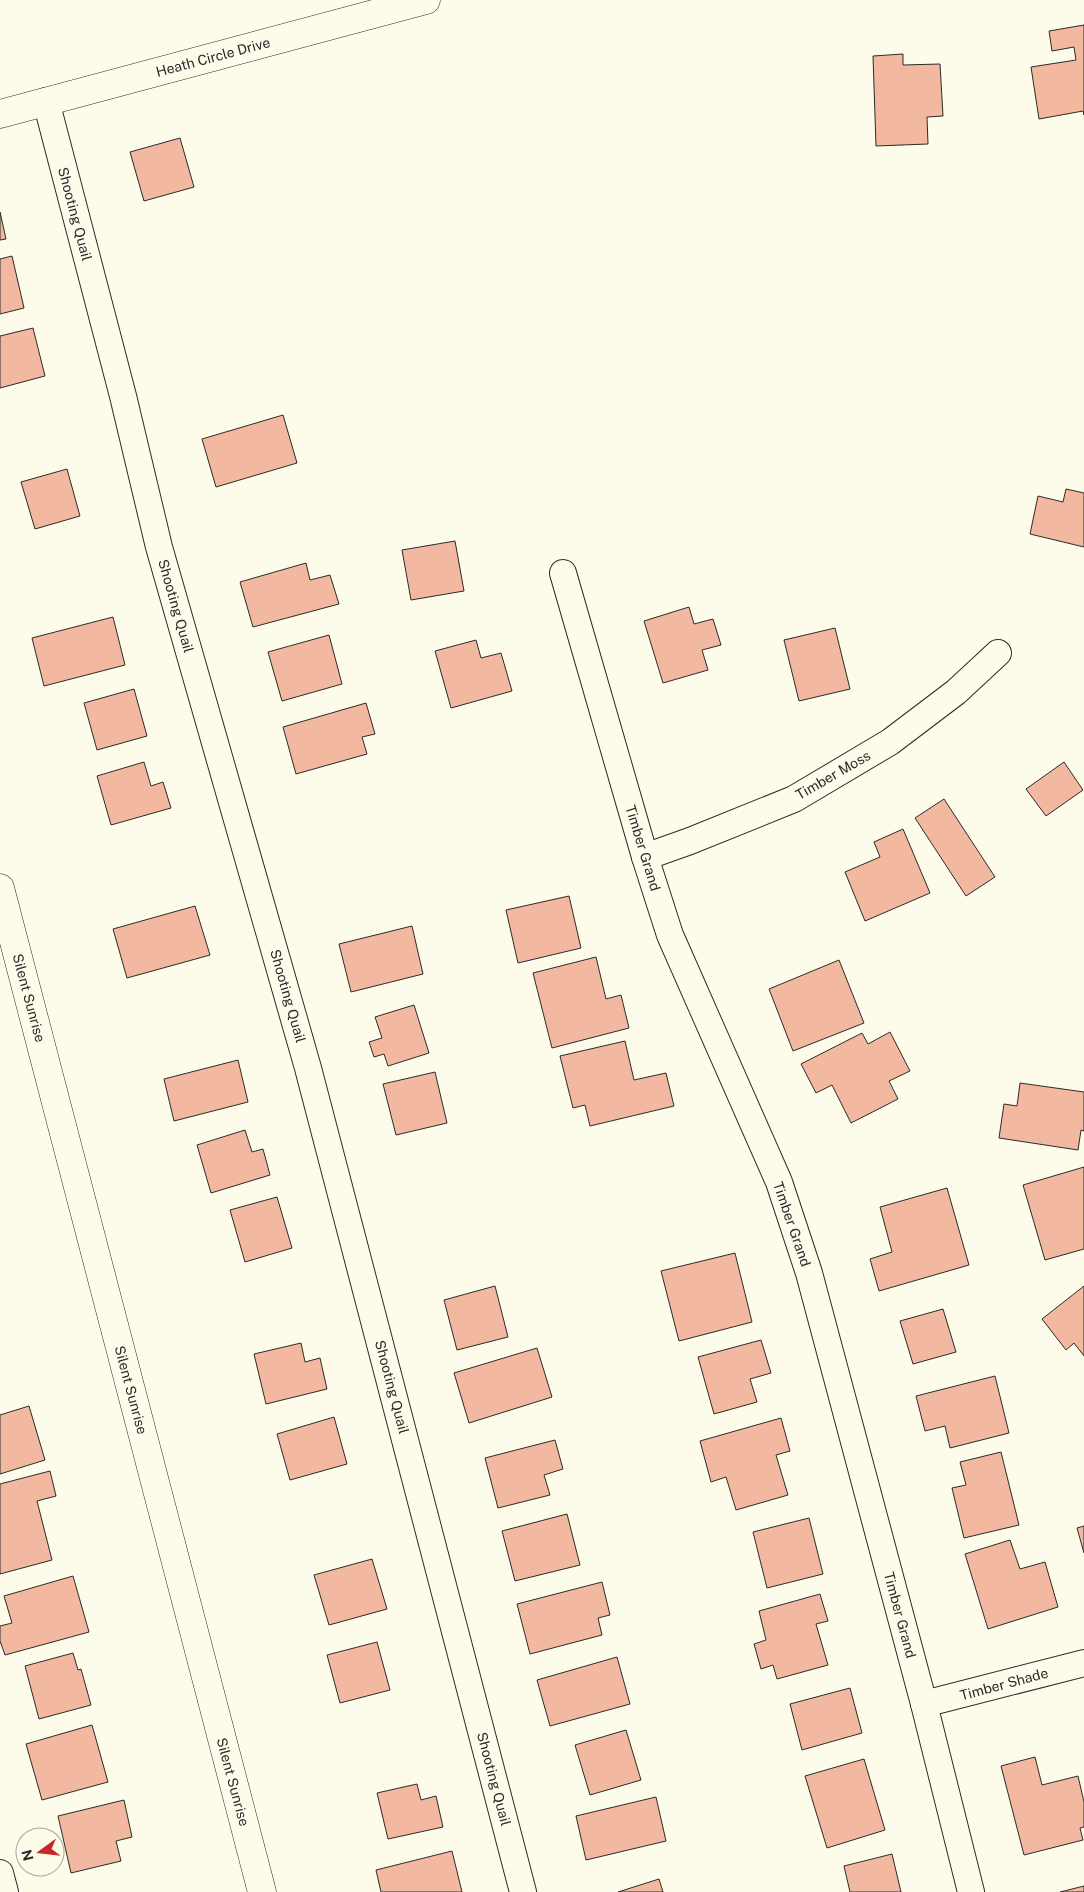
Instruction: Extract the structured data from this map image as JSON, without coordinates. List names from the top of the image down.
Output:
{
  "streets": {
    "street": [
      "Heath Circle Drive",
      "Shooting Quail",
      "Timber Moss",
      "Timber Grand",
      "Silent Sunrise",
      "Timber Shade"
    ]
  },
  "crossings": [
    ["Heath Circle Drive", "Shooting Quail"],
    ["Timber Moss", "Timber Grand"],
    ["Timber Grand", "Timber Shade"]
  ],
  "north": "left"
}
